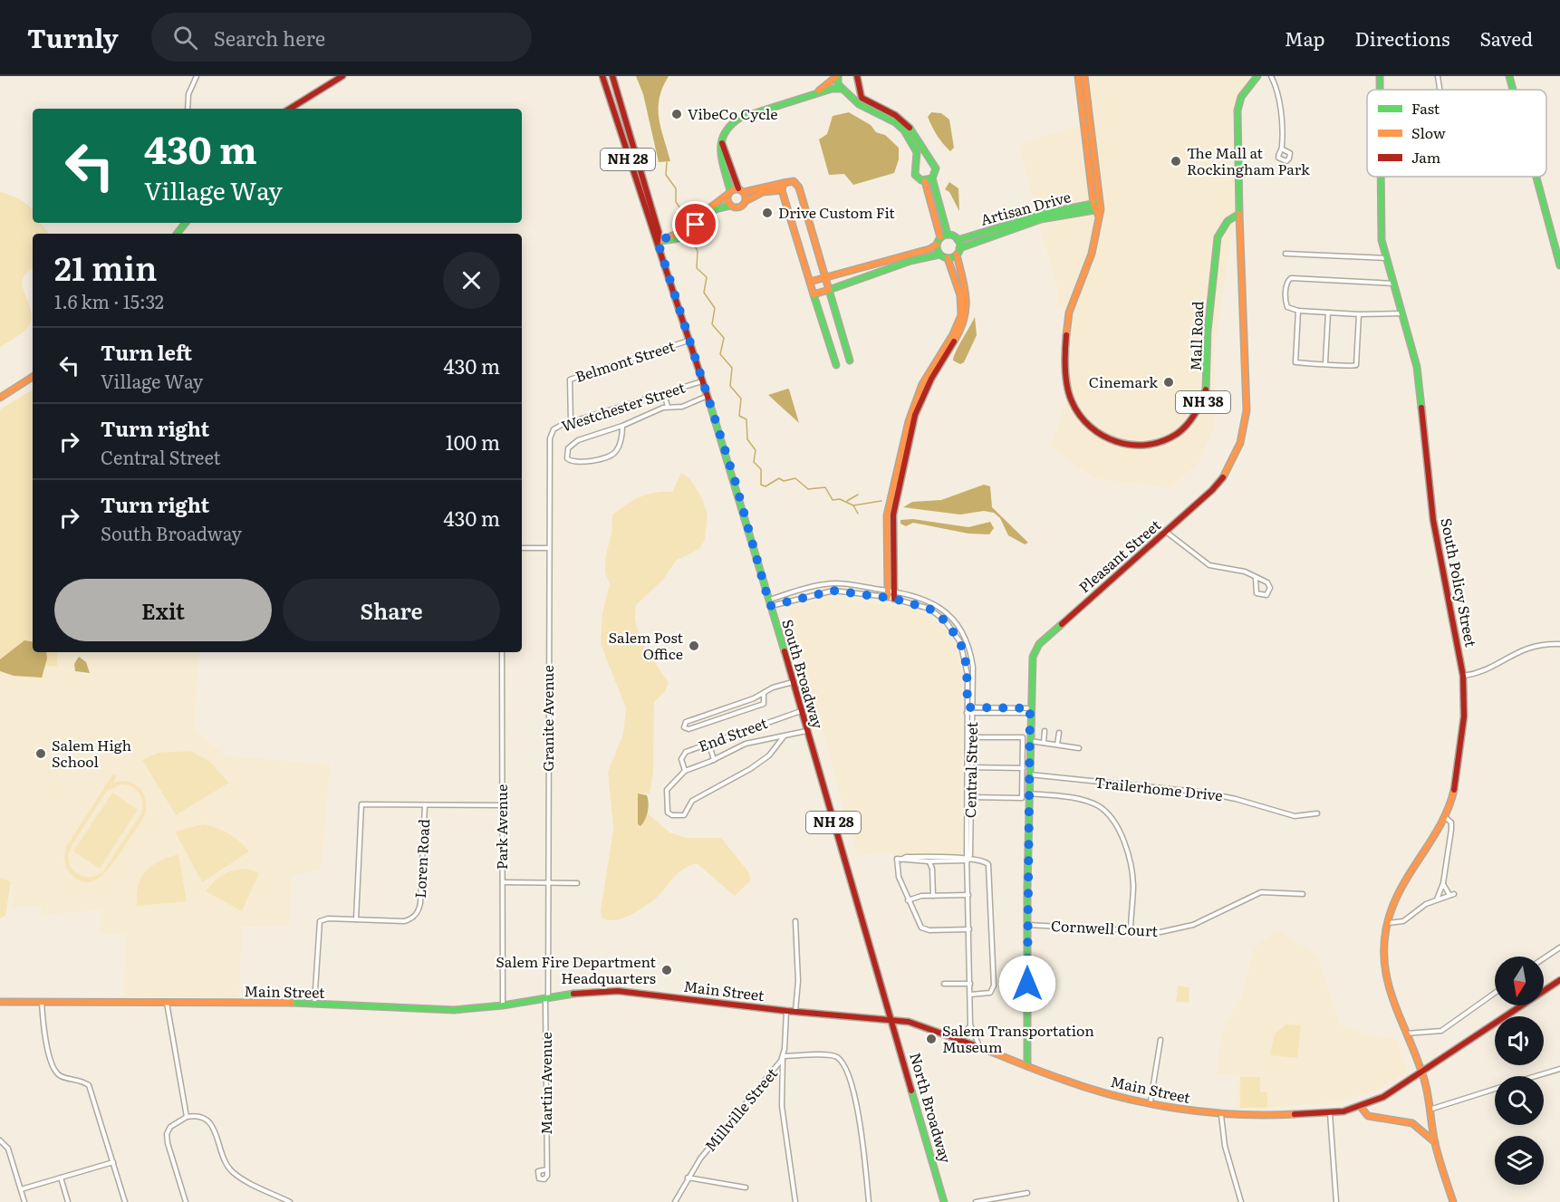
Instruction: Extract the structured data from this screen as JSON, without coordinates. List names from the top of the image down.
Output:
{
  "streets": {
    "main road": [
      "NH 28",
      "Artisan Drive",
      "Mall Road",
      "NH 38",
      "Pleasant Street",
      "South Policy Street",
      "South Broadway",
      "Main Street",
      "North Broadway"
    ],
    "street": [
      "Belmont Street",
      "Westchester Street",
      "Granite Avenue",
      "End Street",
      "Central Street",
      "Trailerhome Drive",
      "Park Avenue",
      "Loren Road",
      "Cornwell Court",
      "Martin Avenue",
      "Millville Street"
    ]
  },
  "crossings": [
    ["Artisan Drive", "Mall Road"],
    ["Mall Road", "Pleasant Street"],
    ["Belmont Street", "Westchester Street"],
    ["Belmont Street", "South Broadway"],
    ["Westchester Street", "South Broadway"],
    ["Westchester Street", "Granite Avenue"],
    ["Pleasant Street", "Trailerhome Drive"],
    ["Pleasant Street", "Cornwell Court"],
    ["Pleasant Street", "Main Street"],
    ["South Policy Street", "Main Street"],
    ["South Broadway", "End Street"],
    ["South Broadway", "Central Street"],
    ["South Broadway", "Main Street"],
    ["South Broadway", "North Broadway"],
    ["Granite Avenue", "Main Street"],
    ["Granite Avenue", "Martin Avenue"],
    ["Central Street", "Main Street"],
    ["Park Avenue", "Main Street"],
    ["Main Street", "Martin Avenue"],
    ["Main Street", "North Broadway"],
    ["Main Street", "Millville Street"]
  ],
  "places": [
    "VibeCo Cycle",
    "The Mall at Rockingham Park",
    "Drive Custom Fit",
    "Cinemark",
    "Salem Post Office",
    "Salem High School",
    "Salem Fire Department Headquarters",
    "Salem Transportation Museum"
  ],
  "legend": ["Fast", "Slow", "Jam"],
  "north": "bottom",
  "page": {
    "header": "Turnly",
    "search": "Search here",
    "nav": ["Map", "Directions", "Saved"],
    "turn": ["430 m", "Village Way"],
    "heading": ["21 min", "1.6 km · 15:32"],
    "list": [
      {
        "name": "Turn left",
        "note": "Village Way",
        "value": "430 m"
      },
      {
        "name": "Turn right",
        "note": "Central Street",
        "value": "100 m"
      },
      {
        "name": "Turn right",
        "note": "South Broadway",
        "value": "430 m"
      }
    ],
    "buttons": ["Exit", "Share"]
  }
}
